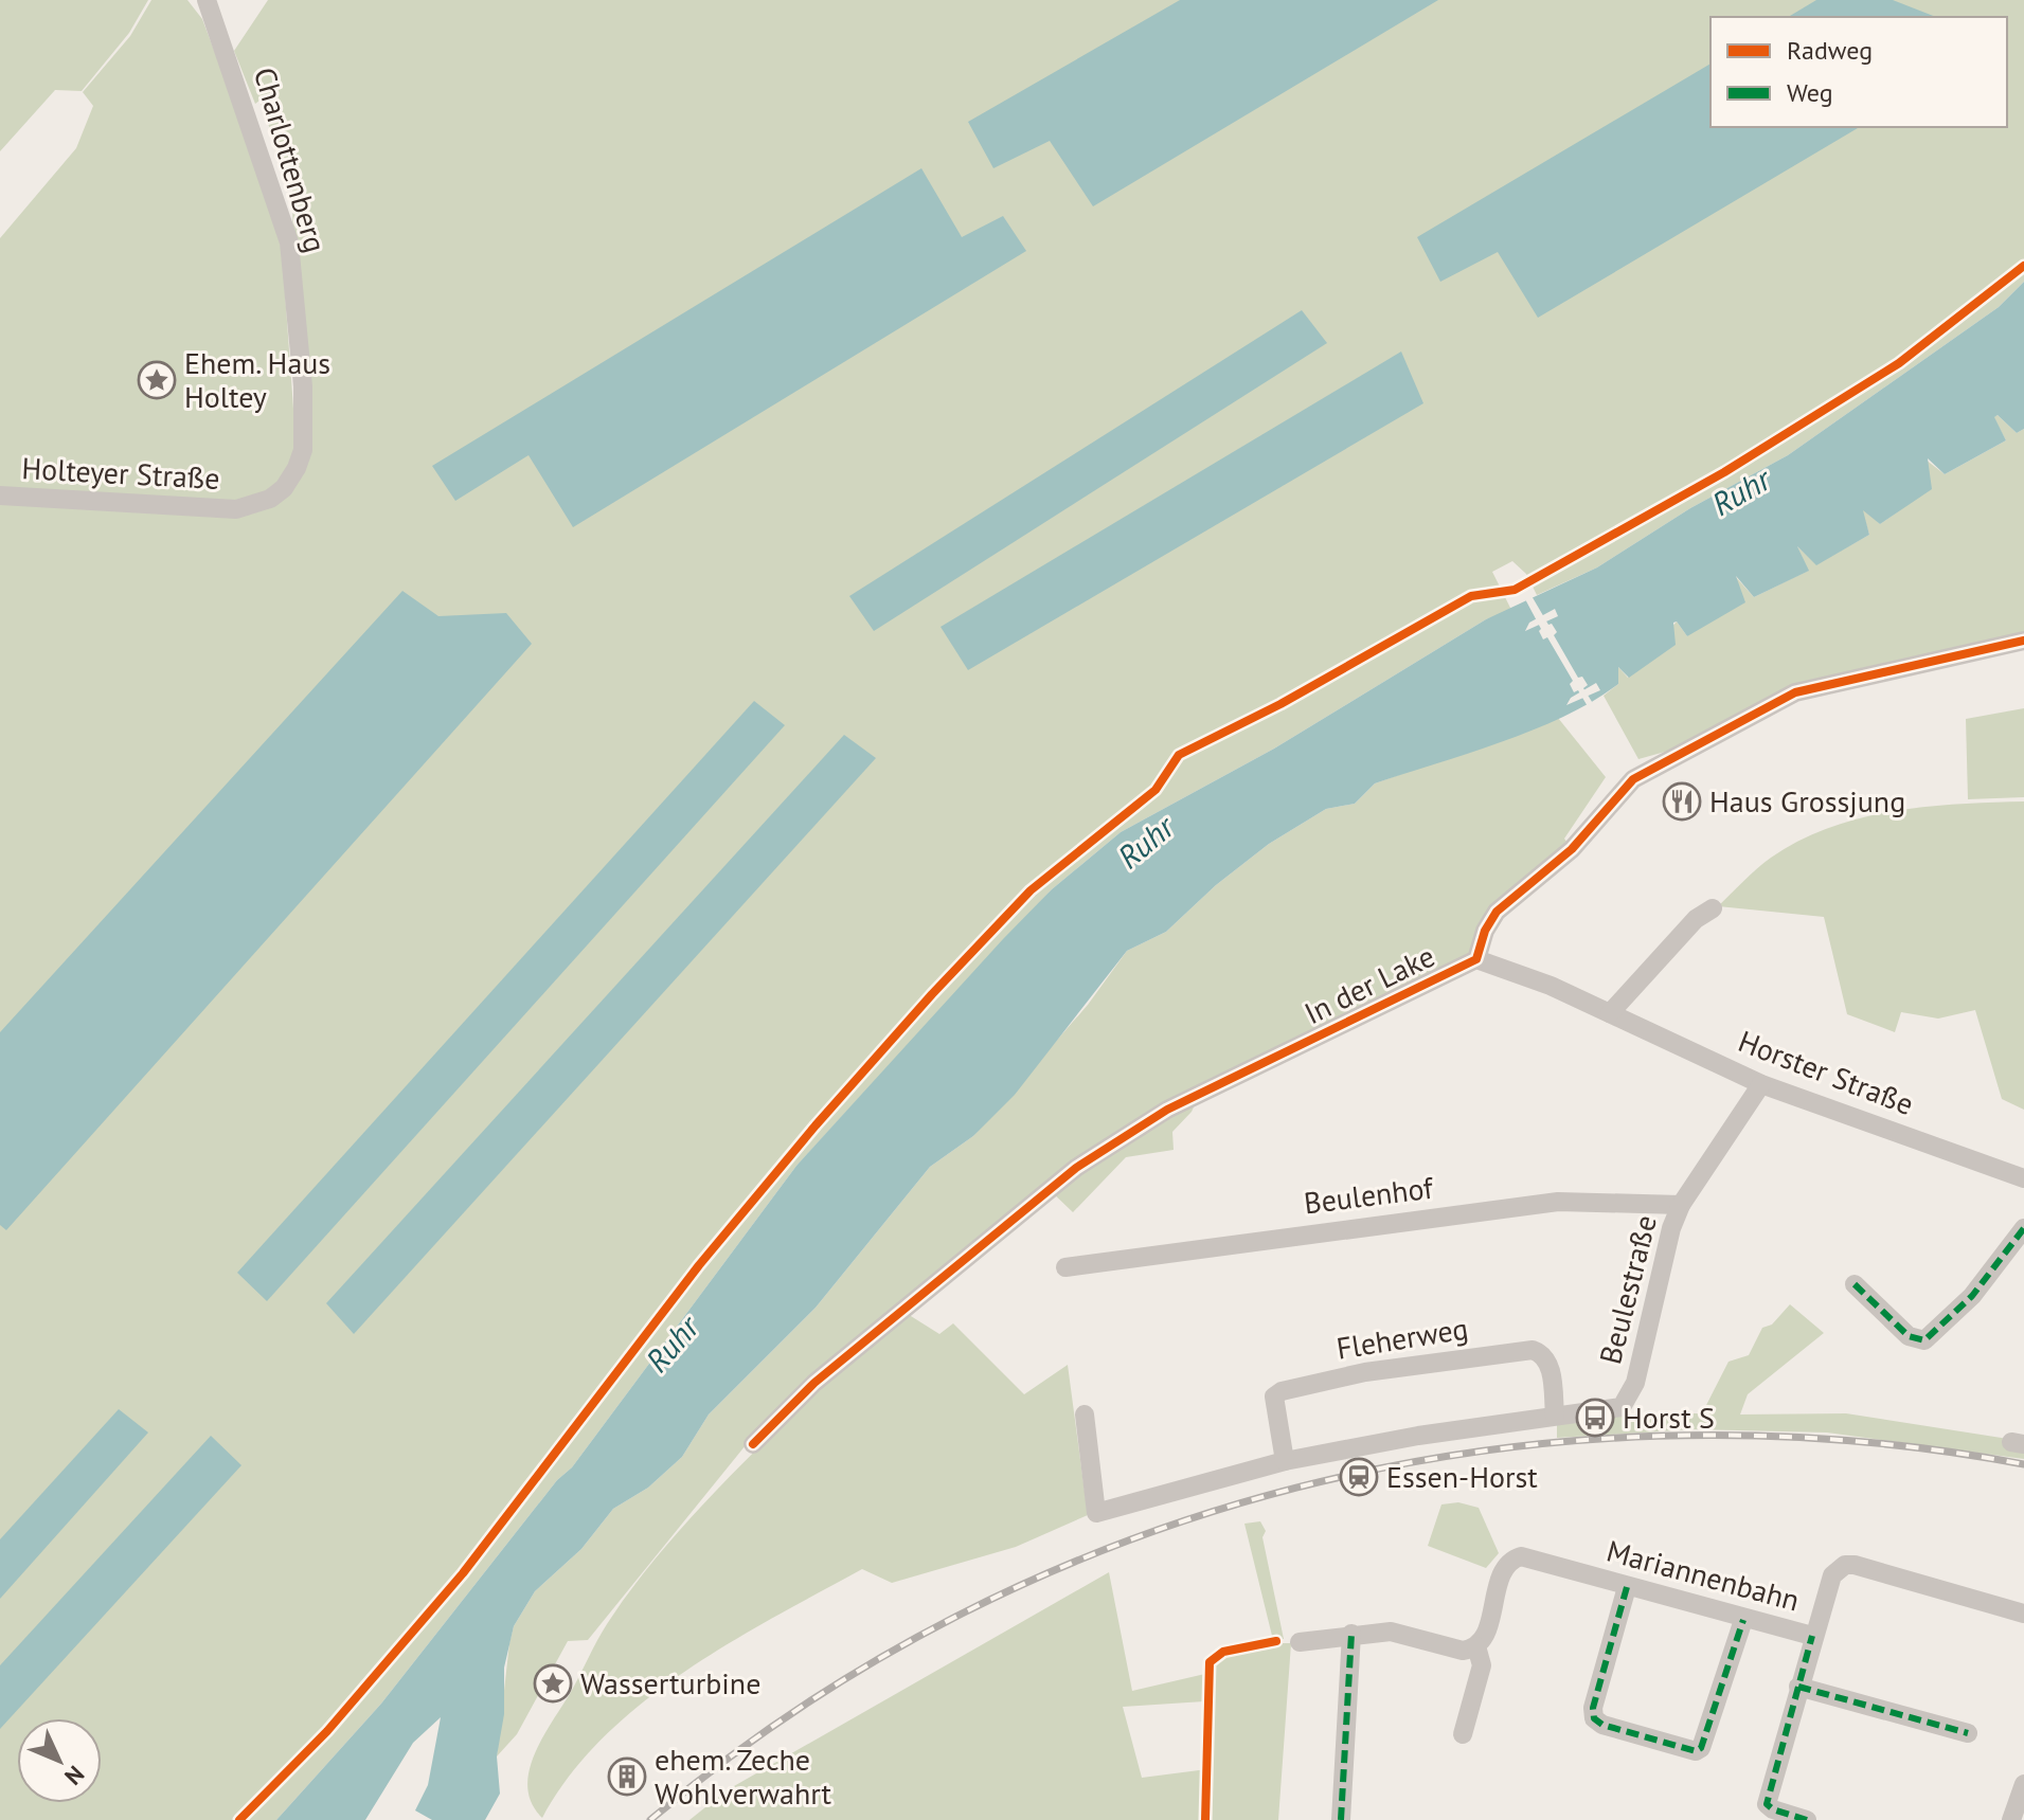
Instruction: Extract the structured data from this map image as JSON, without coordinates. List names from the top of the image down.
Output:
{
  "streets": {
    "street": [
      "Charlottenberg",
      "Holteyer Straße",
      "In der Lake",
      "Horster Straße",
      "Beulenhof",
      "Beulestraße",
      "Fleherweg",
      "Mariannenbahn"
    ]
  },
  "crossings": [
    ["Charlottenberg", "Holteyer Straße"],
    ["In der Lake", "Horster Straße"],
    ["Horster Straße", "Beulestraße"],
    ["Beulenhof", "Beulestraße"],
    ["Beulestraße", "Fleherweg"]
  ],
  "water": ["Ruhr"],
  "places": {
    "place": ["Ehem. Haus Holtey", "Wasserturbine"],
    "restaurant": ["Haus Grossjung"],
    "bus stop": ["Horst S"],
    "station": ["Essen-Horst"],
    "building": ["ehem. Zeche Wohlverwahrt"]
  },
  "legend": ["Radweg", "Weg"],
  "north": "bottom right"
}
